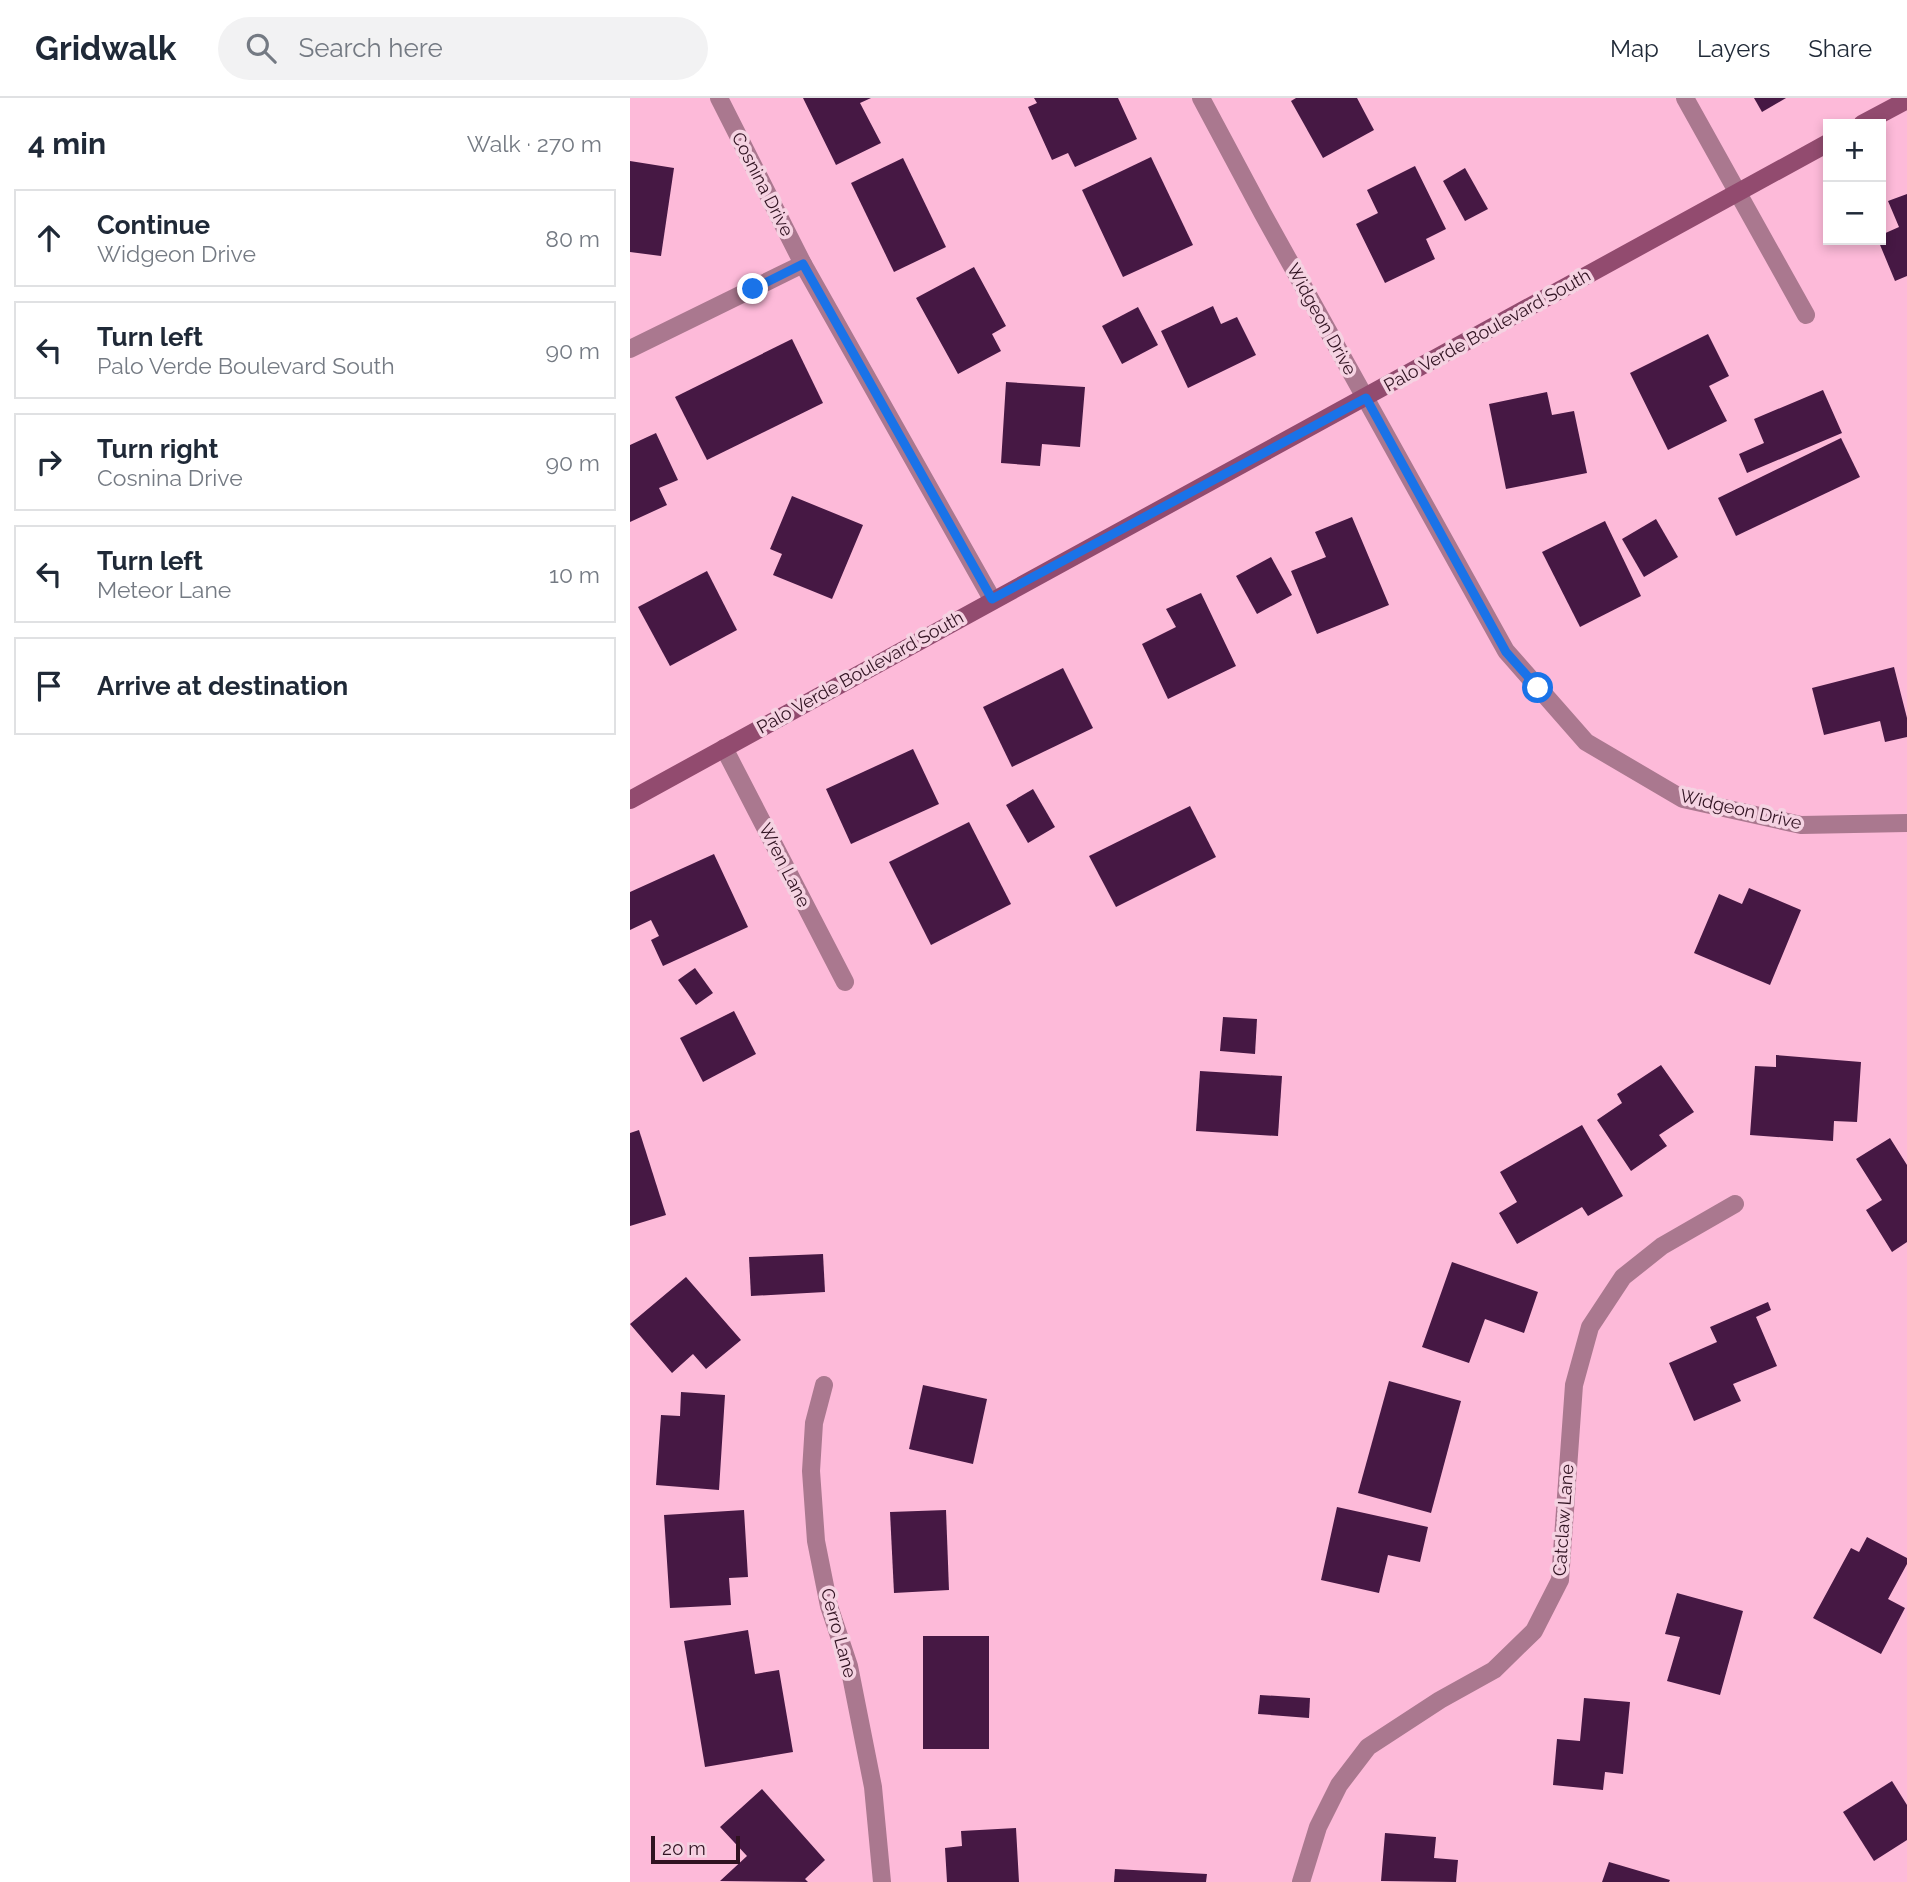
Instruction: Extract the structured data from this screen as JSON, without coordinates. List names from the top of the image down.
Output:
{
  "streets": {
    "main road": ["Palo Verde Boulevard South"],
    "street": [
      "Cosnina Drive",
      "Widgeon Drive",
      "Wren Lane",
      "Catclaw Lane",
      "Cerro Lane"
    ]
  },
  "crossings": [
    ["Cosnina Drive", "Palo Verde Boulevard South"],
    ["Widgeon Drive", "Palo Verde Boulevard South"],
    ["Palo Verde Boulevard South", "Wren Lane"]
  ],
  "scale_bar": "20 m",
  "page": {
    "header": "Gridwalk",
    "search": "Search here",
    "nav": ["Map", "Layers", "Share"],
    "heading": ["4 min", "Walk · 270 m"],
    "map_buttons": ["+", "−"],
    "list": [
      ["Continue", "Widgeon Drive", "80 m"],
      ["Turn left", "Palo Verde Boulevard South", "90 m"],
      ["Turn right", "Cosnina Drive", "90 m"],
      ["Turn left", "Meteor Lane", "10 m"],
      "Arrive at destination"
    ],
    "scale": "20 m"
  }
}
